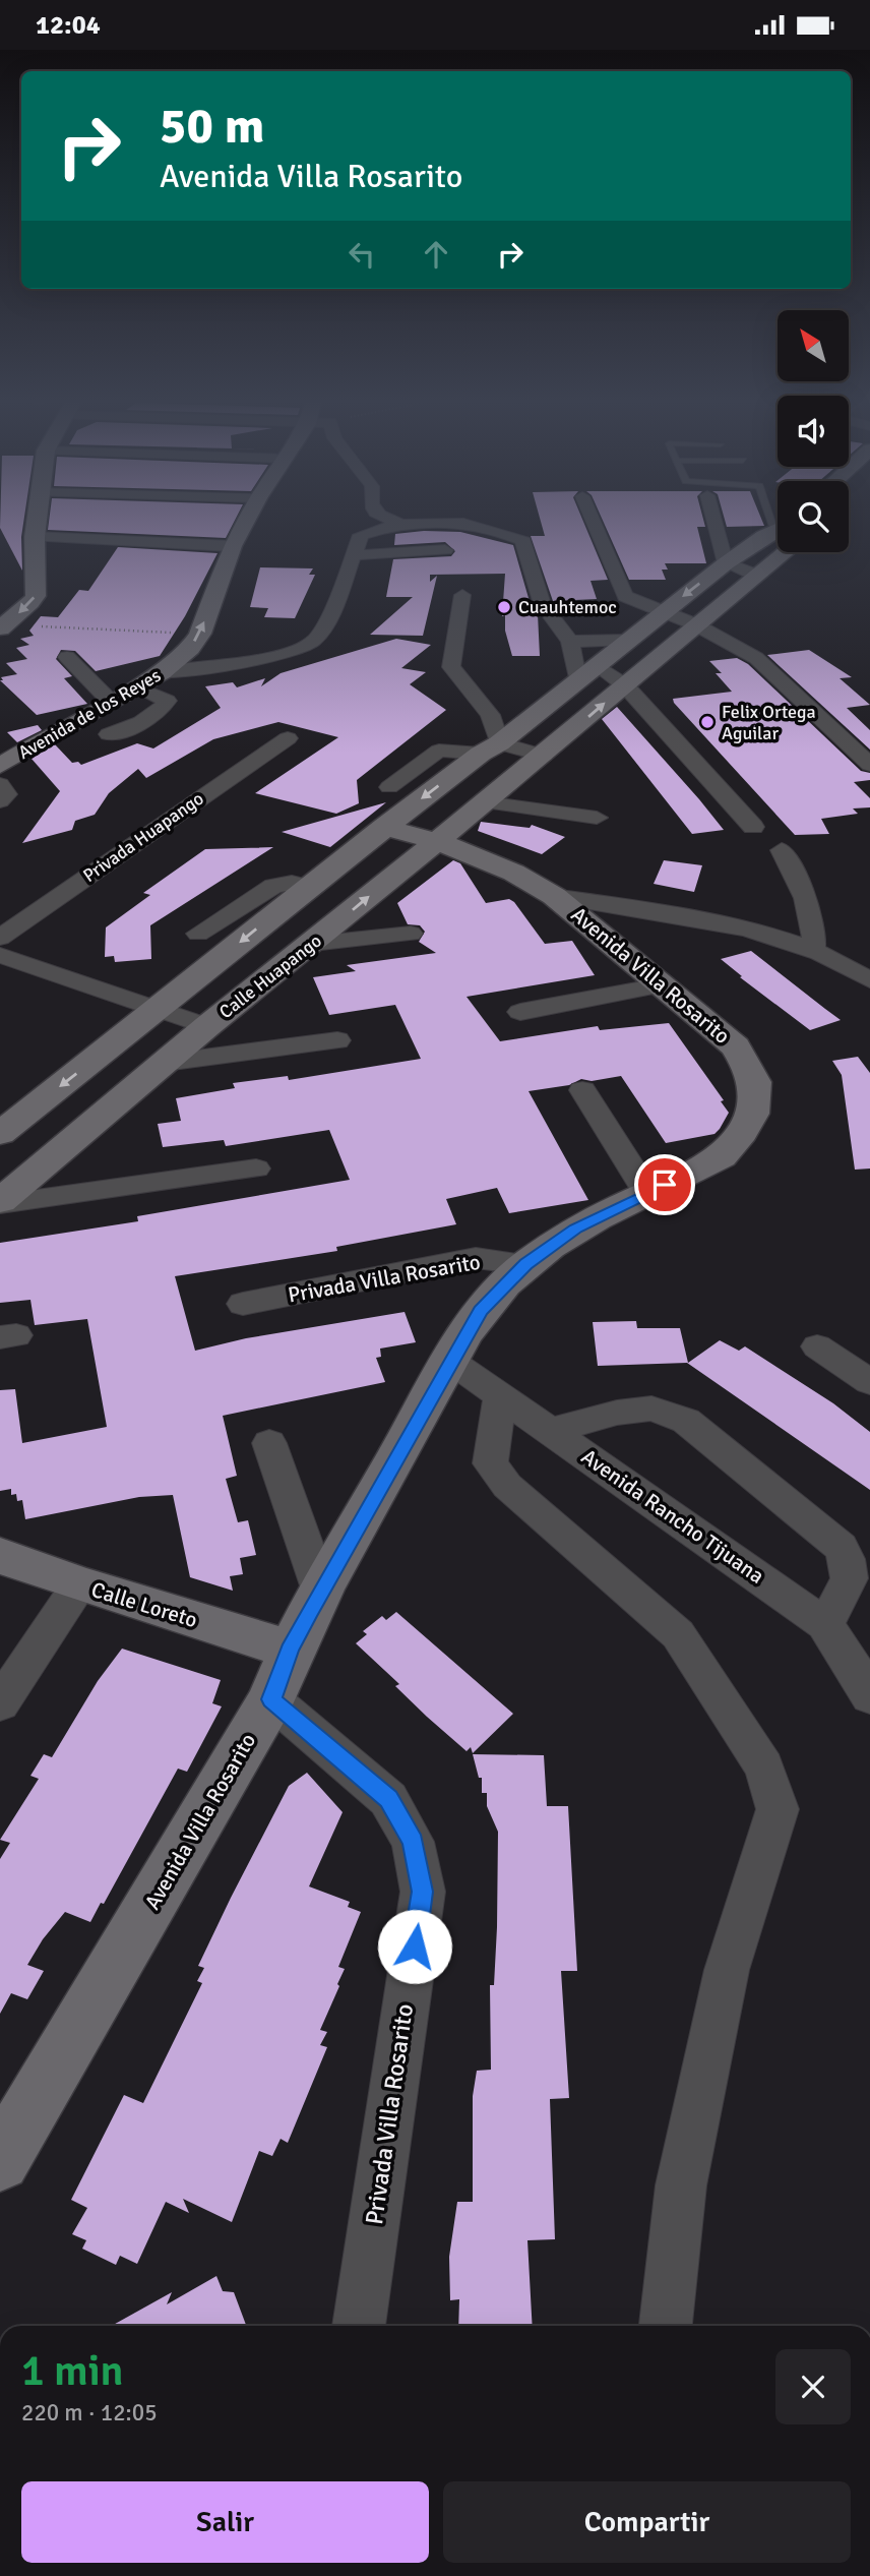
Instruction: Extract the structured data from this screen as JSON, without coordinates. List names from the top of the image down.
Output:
{
  "streets": {
    "main road": [
      "Avenida de los Reyes",
      "Avenida Villa Rosarito",
      "Calle Huapango",
      "Calle Loreto"
    ],
    "street": ["Privada Huapango", "Privada Villa Rosarito", "Avenida Rancho Tijuana"]
  },
  "crossings": [
    ["Avenida Villa Rosarito", "Calle Huapango"],
    ["Avenida Villa Rosarito", "Privada Villa Rosarito"],
    ["Avenida Villa Rosarito", "Avenida Rancho Tijuana"],
    ["Avenida Villa Rosarito", "Calle Loreto"]
  ],
  "places": ["Cuauhtemoc", "Felix Ortega Aguilar"],
  "north": "top left",
  "page": {
    "status": "12:04",
    "turn": ["50 m", "Avenida Villa Rosarito"],
    "heading": ["1 min", "220 m · 12:05"],
    "buttons": ["Salir", "Compartir"]
  }
}
